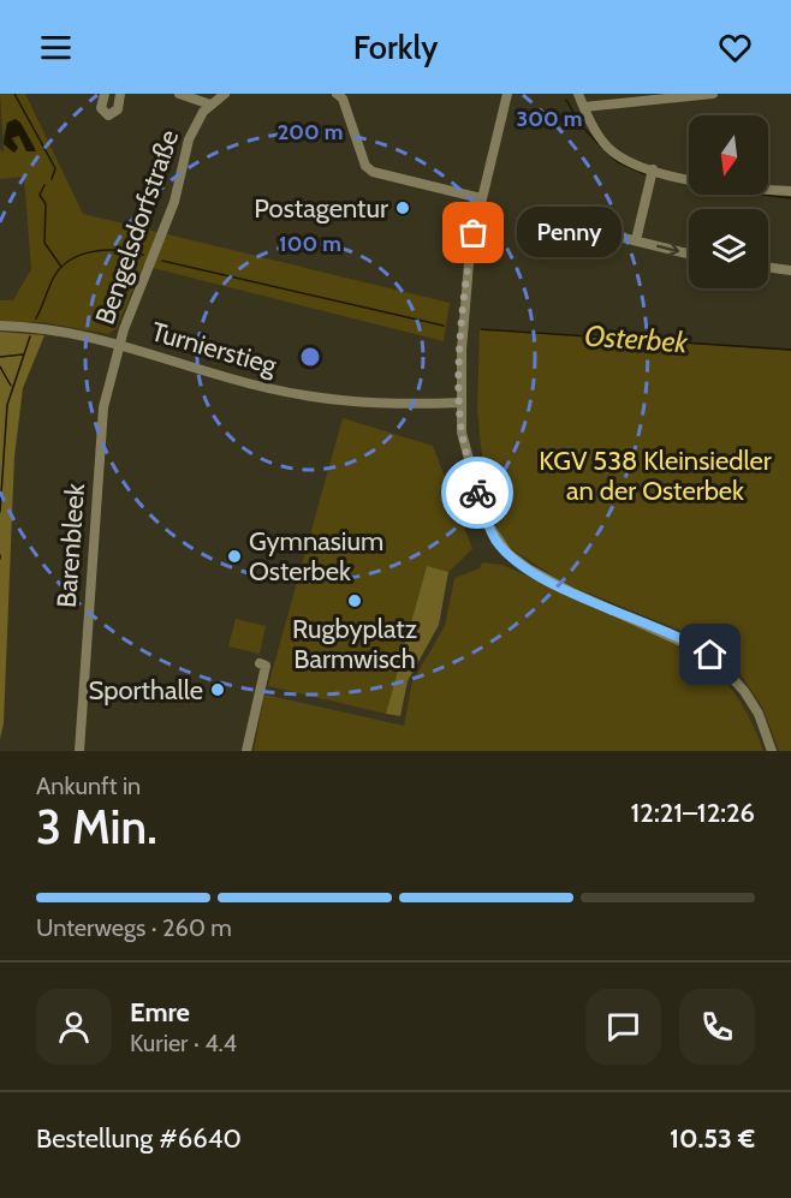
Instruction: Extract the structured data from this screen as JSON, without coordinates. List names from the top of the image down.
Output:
{
  "streets": {
    "street": ["Bengelsdorfstraße", "Turnierstieg", "Barenbleek"]
  },
  "crossings": [
    ["Bengelsdorfstraße", "Turnierstieg"],
    ["Bengelsdorfstraße", "Barenbleek"],
    ["Turnierstieg", "Barenbleek"]
  ],
  "water": ["Osterbek"],
  "parks": ["KGV 538 Kleinsiedler an der Osterbek"],
  "places": [
    "Postagentur",
    "Penny",
    "Gymnasium Osterbek",
    "Rugbyplatz Barmwisch",
    "Sporthalle"
  ],
  "north": "bottom",
  "page": {
    "header": "Forkly",
    "bubble": "Penny",
    "heading": ["3 Min.", "Ankunft in", "12:21–12:26"],
    "panel": [
      "Emre",
      "Kurier · 4.4",
      "Bestellung #6640",
      "10.53 €"
    ],
    "bar": "Unterwegs · 260 m"
  },
  "rings": ["300 m", "200 m", "100 m"]
}
